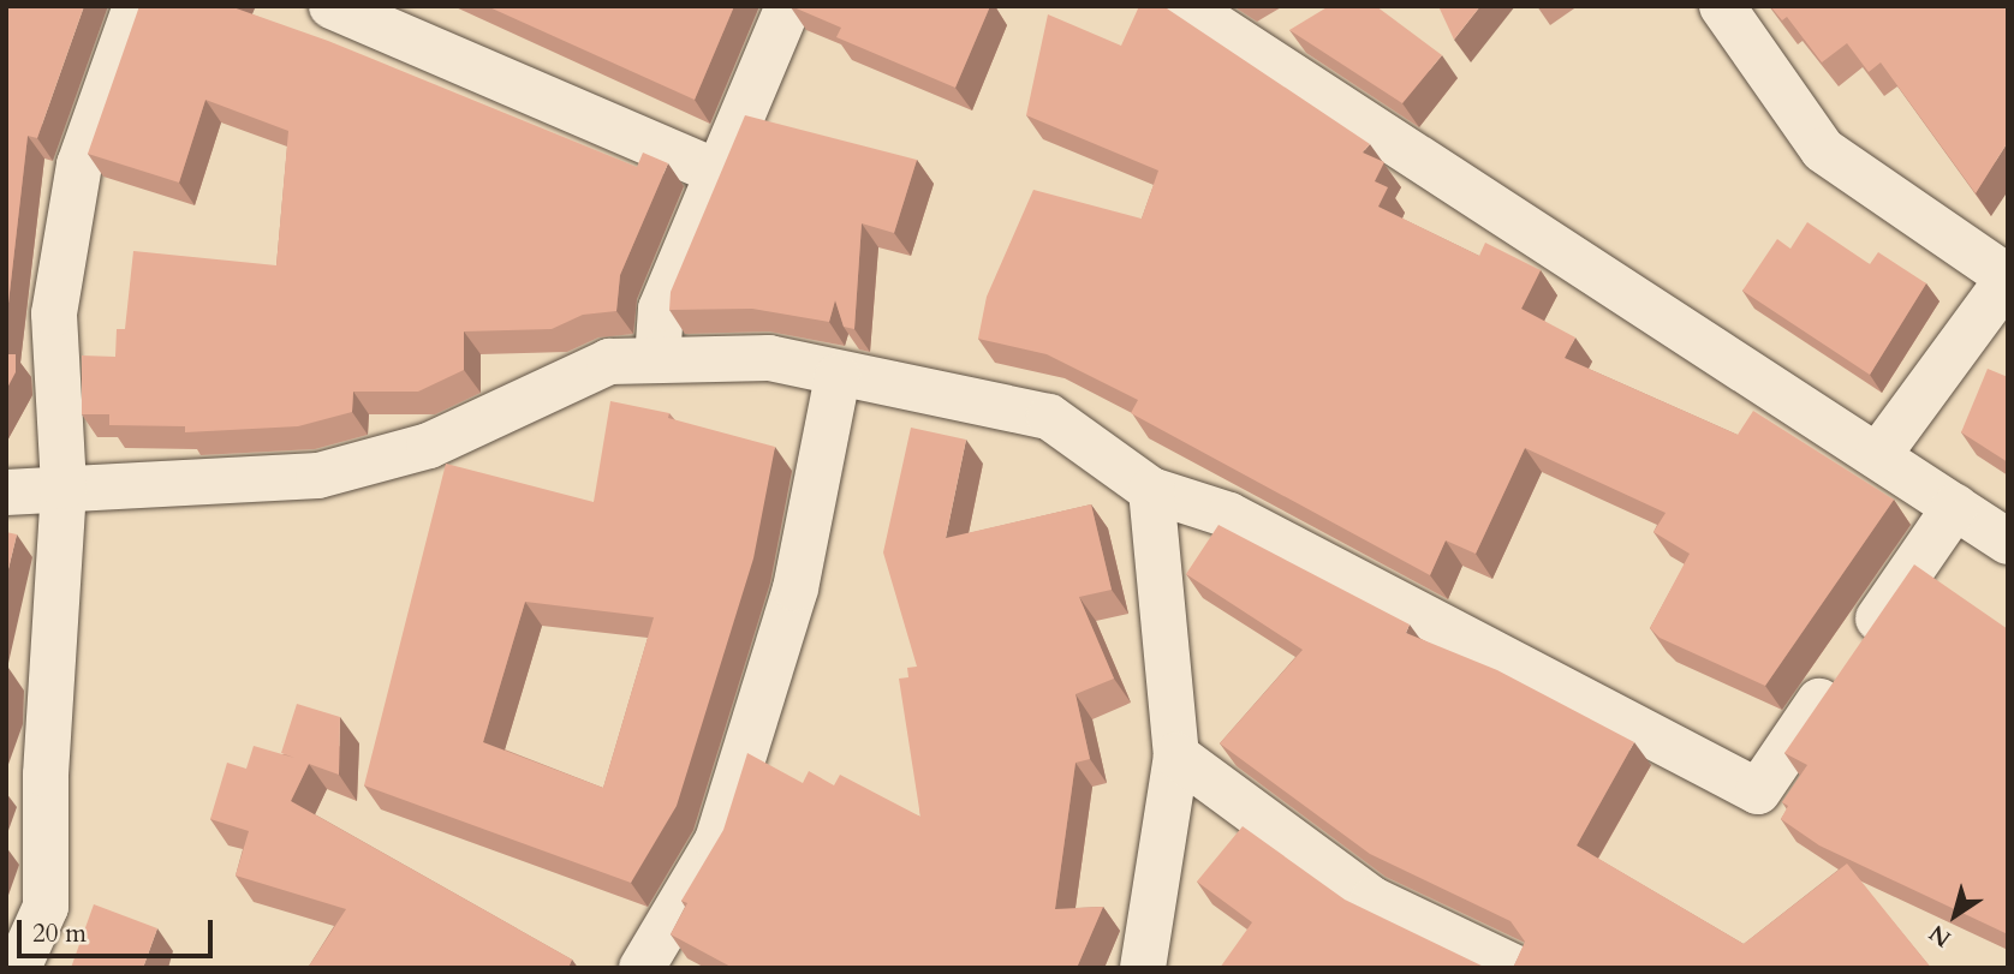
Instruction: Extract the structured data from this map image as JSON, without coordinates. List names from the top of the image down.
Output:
{
  "scale_bar": "20 m",
  "north": "bottom left"
}
